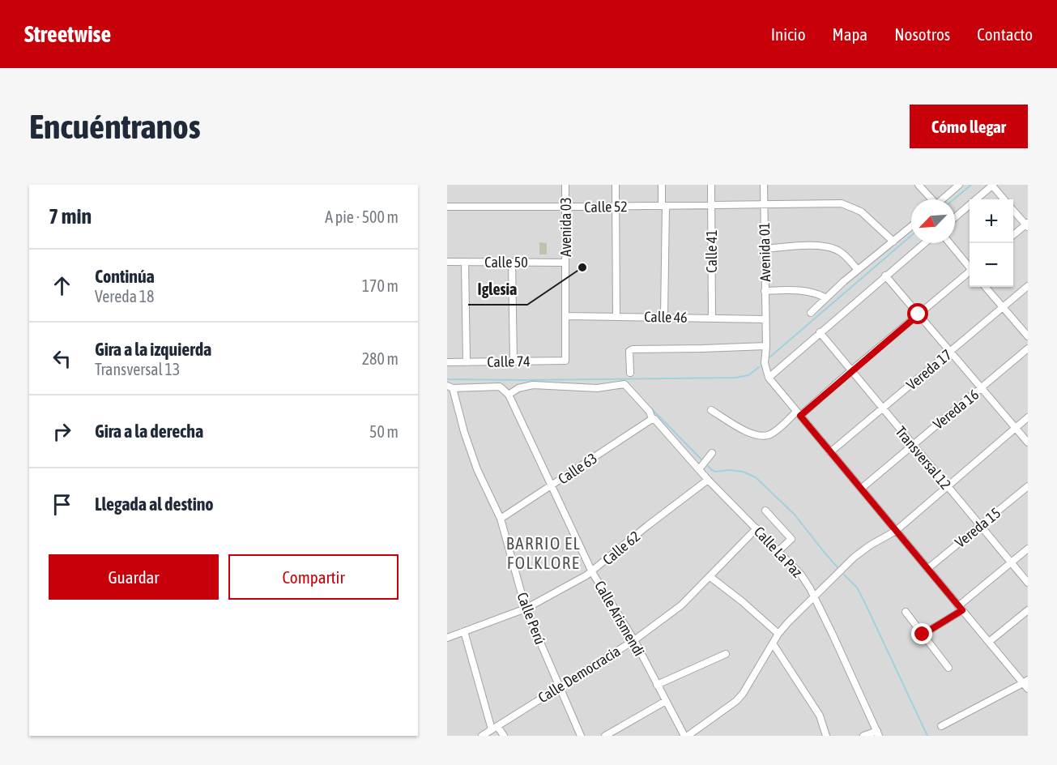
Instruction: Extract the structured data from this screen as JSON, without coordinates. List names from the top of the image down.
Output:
{
  "streets": {
    "street": [
      "Calle 52",
      "Avenida 03",
      "Calle 41",
      "Avenida 01",
      "Calle 50",
      "Calle 46",
      "Calle 74",
      "Vereda 17",
      "Vereda 16",
      "Transversal 12",
      "Calle 63",
      "Vereda 15",
      "Calle 62",
      "Calle La Paz",
      "Calle Perú",
      "Calle Arismendi",
      "Calle Democracia"
    ]
  },
  "crossings": [
    ["Calle 52", "Avenida 03"],
    ["Calle 52", "Calle 41"],
    ["Calle 52", "Avenida 01"],
    ["Avenida 03", "Calle 50"],
    ["Avenida 03", "Calle 46"],
    ["Avenida 03", "Calle 74"],
    ["Calle 41", "Calle 46"],
    ["Avenida 01", "Calle 46"],
    ["Vereda 17", "Transversal 12"],
    ["Vereda 16", "Transversal 12"],
    ["Transversal 12", "Vereda 15"],
    ["Calle 63", "Calle La Paz"],
    ["Calle 63", "Calle Perú"],
    ["Calle 63", "Calle Arismendi"],
    ["Calle 62", "Calle La Paz"],
    ["Calle 62", "Calle Perú"],
    ["Calle 62", "Calle Arismendi"],
    ["Calle La Paz", "Calle Arismendi"],
    ["Calle La Paz", "Calle Democracia"],
    ["Calle Perú", "Calle Democracia"],
    ["Calle Arismendi", "Calle Democracia"]
  ],
  "districts": ["BARRIO EL FOLKLORE"],
  "places": ["Iglesia"],
  "north": "bottom left",
  "page": {
    "header": "Streetwise",
    "nav": [
      "Inicio",
      "Mapa",
      "Nosotros",
      "Contacto"
    ],
    "buttons": [
      "Cómo llegar",
      ["Guardar", "Compartir"]
    ],
    "title": "Encuéntranos",
    "heading": ["7 min", "A pie · 500 m"],
    "map_buttons": ["+", "−"],
    "list": [
      ["Continúa", "Vereda 18", "170 m"],
      ["Gira a la izquierda", "Transversal 13", "280 m"],
      ["Gira a la derecha", "50 m"],
      "Llegada al destino"
    ]
  }
}
